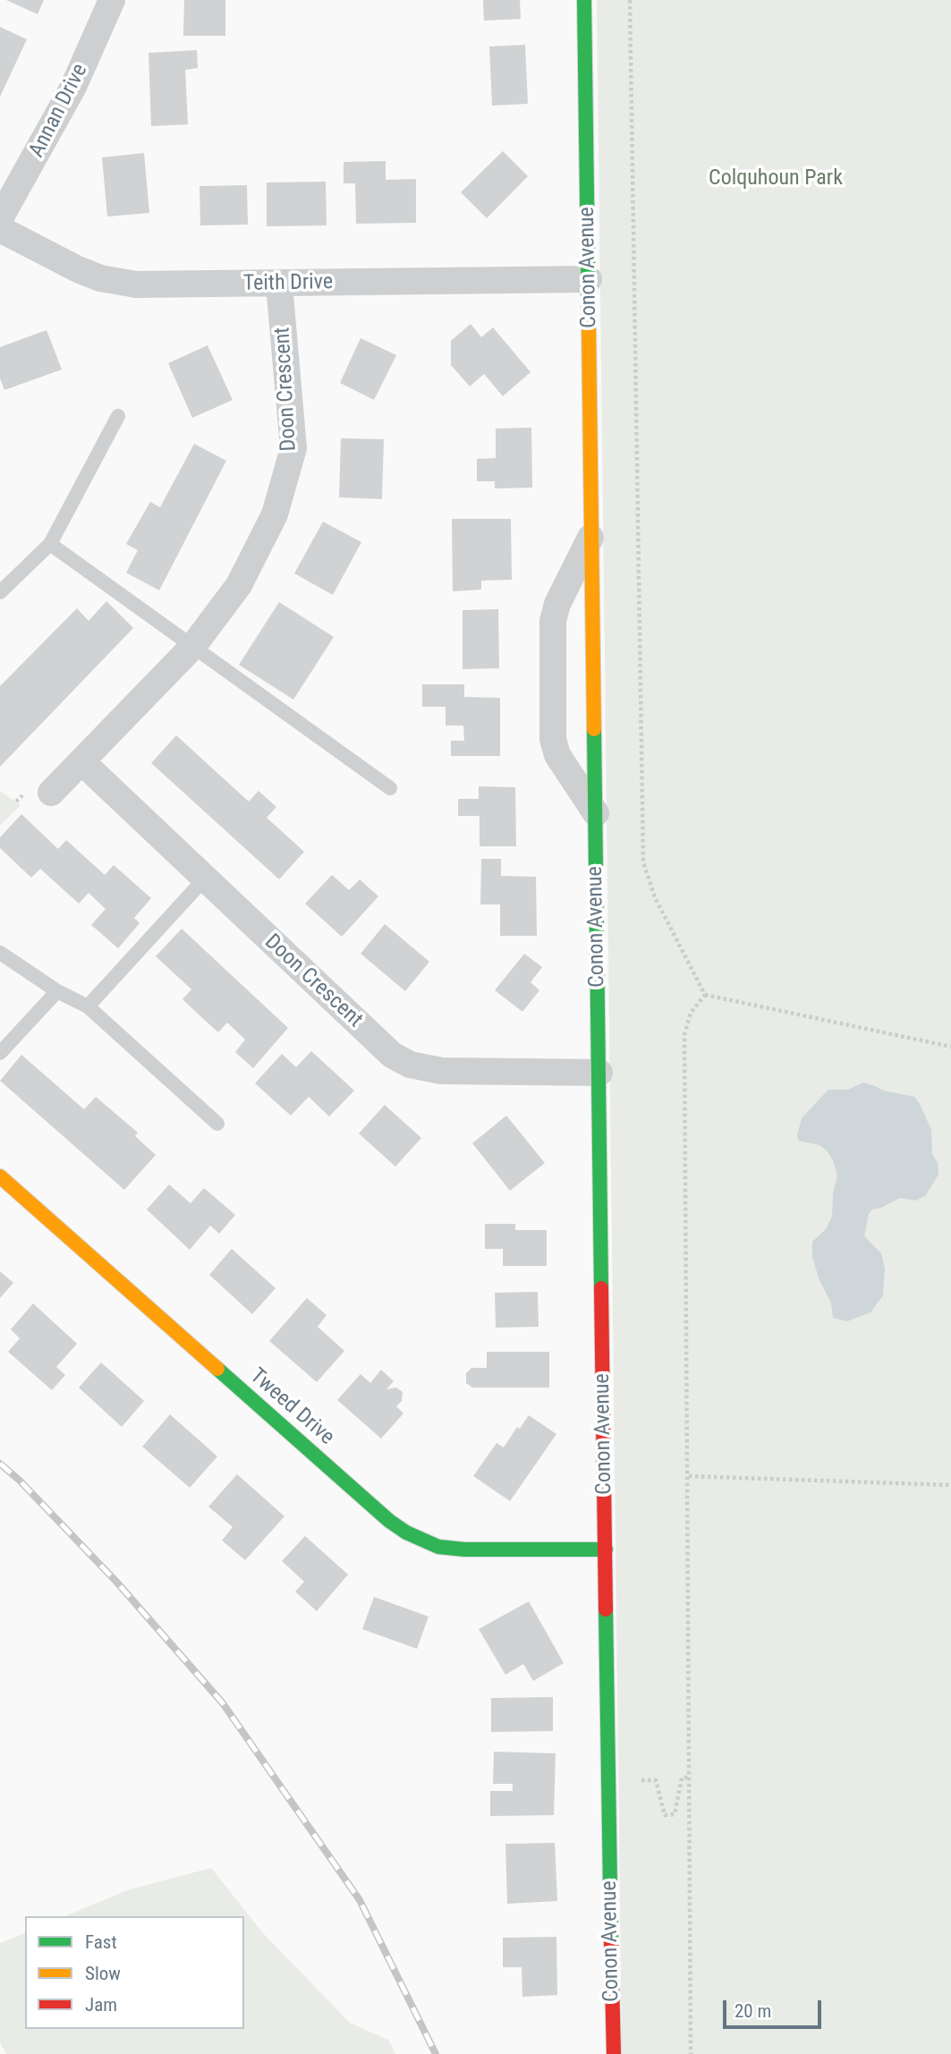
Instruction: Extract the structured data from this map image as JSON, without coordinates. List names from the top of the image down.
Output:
{
  "streets": {
    "street": [
      "Annan Drive",
      "Conon Avenue",
      "Teith Drive",
      "Doon Crescent",
      "Tweed Drive"
    ]
  },
  "crossings": [
    ["Conon Avenue", "Teith Drive"],
    ["Conon Avenue", "Doon Crescent"],
    ["Conon Avenue", "Tweed Drive"],
    ["Teith Drive", "Doon Crescent"]
  ],
  "parks": ["Colquhoun Park"],
  "legend": ["Fast", "Slow", "Jam"],
  "scale_bar": "20 m"
}
